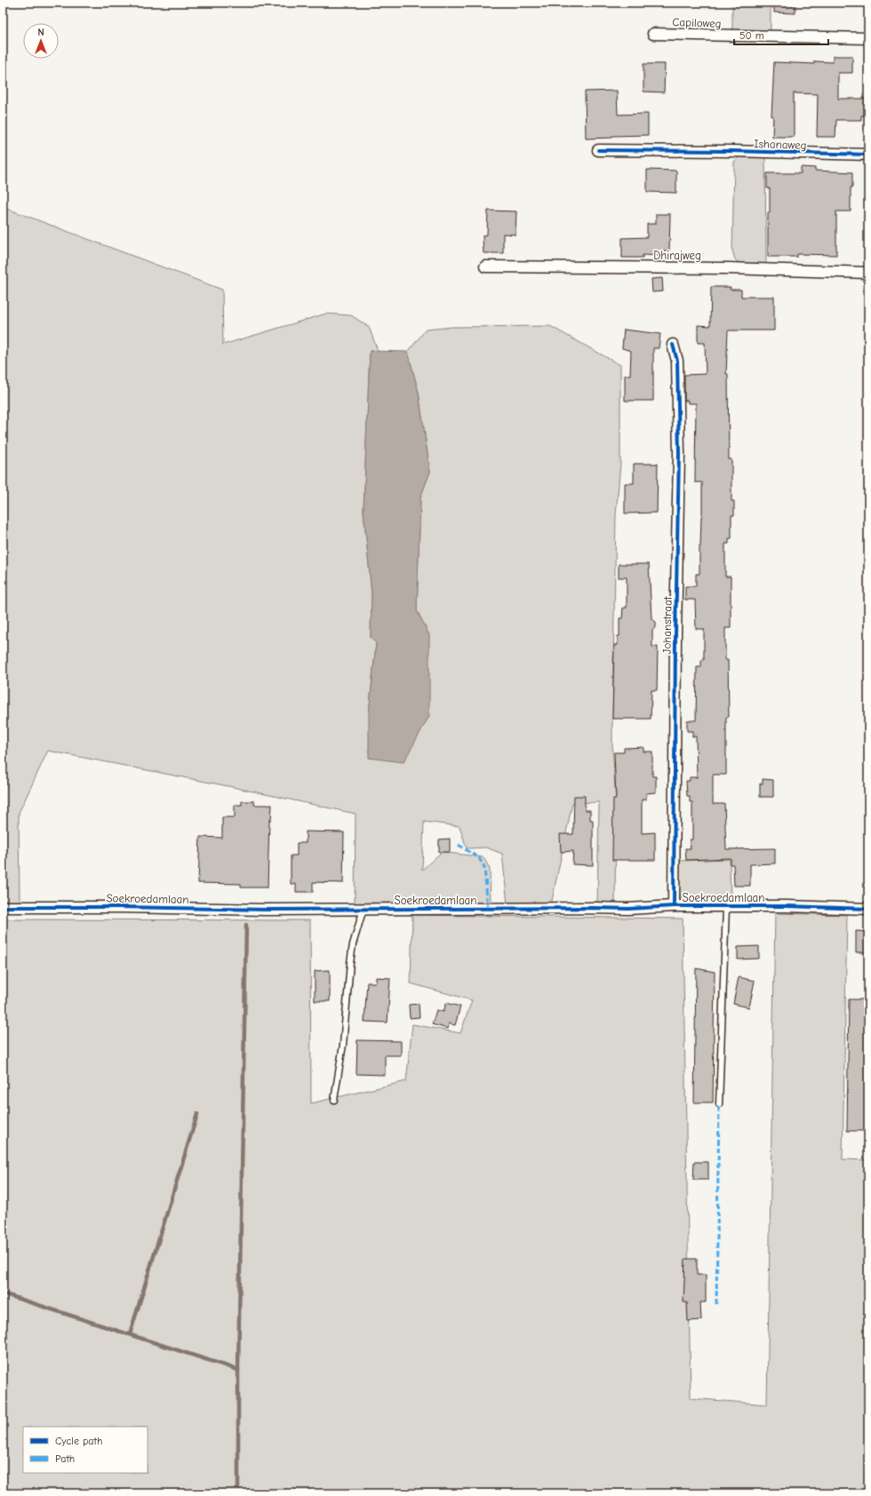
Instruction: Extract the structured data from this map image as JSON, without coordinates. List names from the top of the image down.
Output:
{
  "streets": {
    "street": [
      "Capiloweg",
      "Ishanaweg",
      "Dhirajweg",
      "Johanstraat",
      "Soekroedamlaan"
    ]
  },
  "crossings": [
    ["Johanstraat", "Soekroedamlaan"]
  ],
  "legend": ["Cycle path", "Path"],
  "scale_bar": "50 m",
  "north": "top"
}
